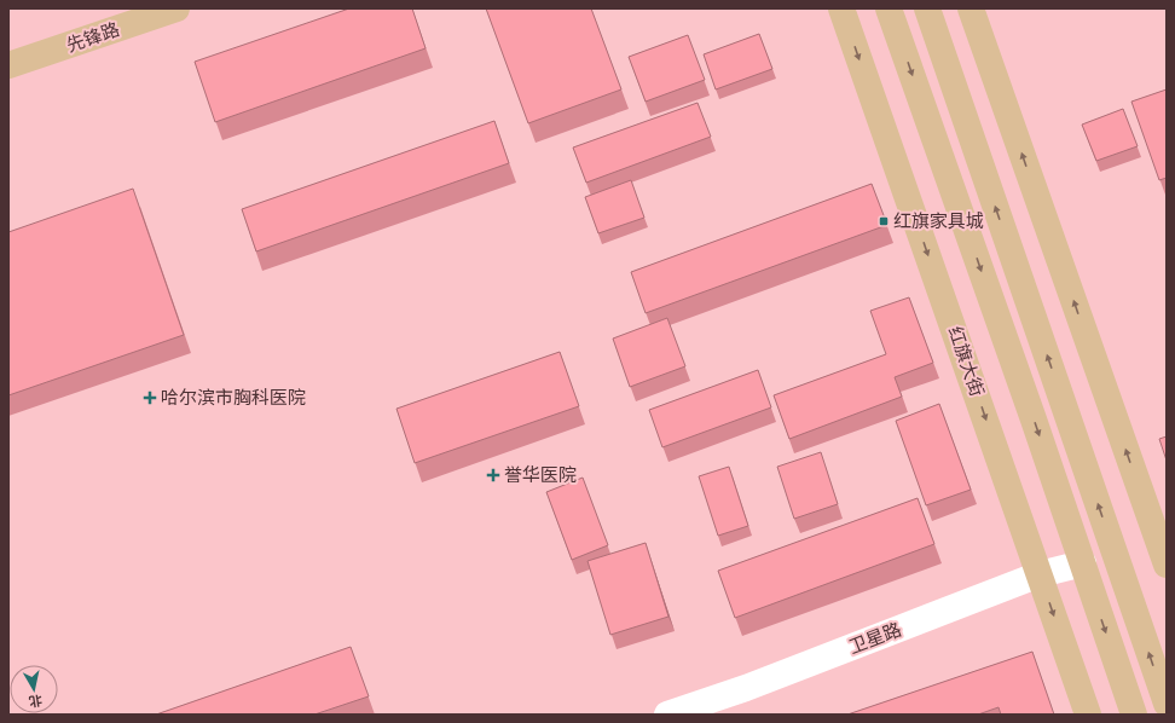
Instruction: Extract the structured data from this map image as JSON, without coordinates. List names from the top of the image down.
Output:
{
  "streets": {
    "main road": ["先锋路", "红旗大街"],
    "street": ["卫星路"]
  },
  "crossings": [
    ["红旗大街", "卫星路"]
  ],
  "places": {
    "transit": ["红旗家具城"],
    "health": ["哈尔滨市胸科医院", "誉华医院"]
  },
  "north": "bottom"
}
